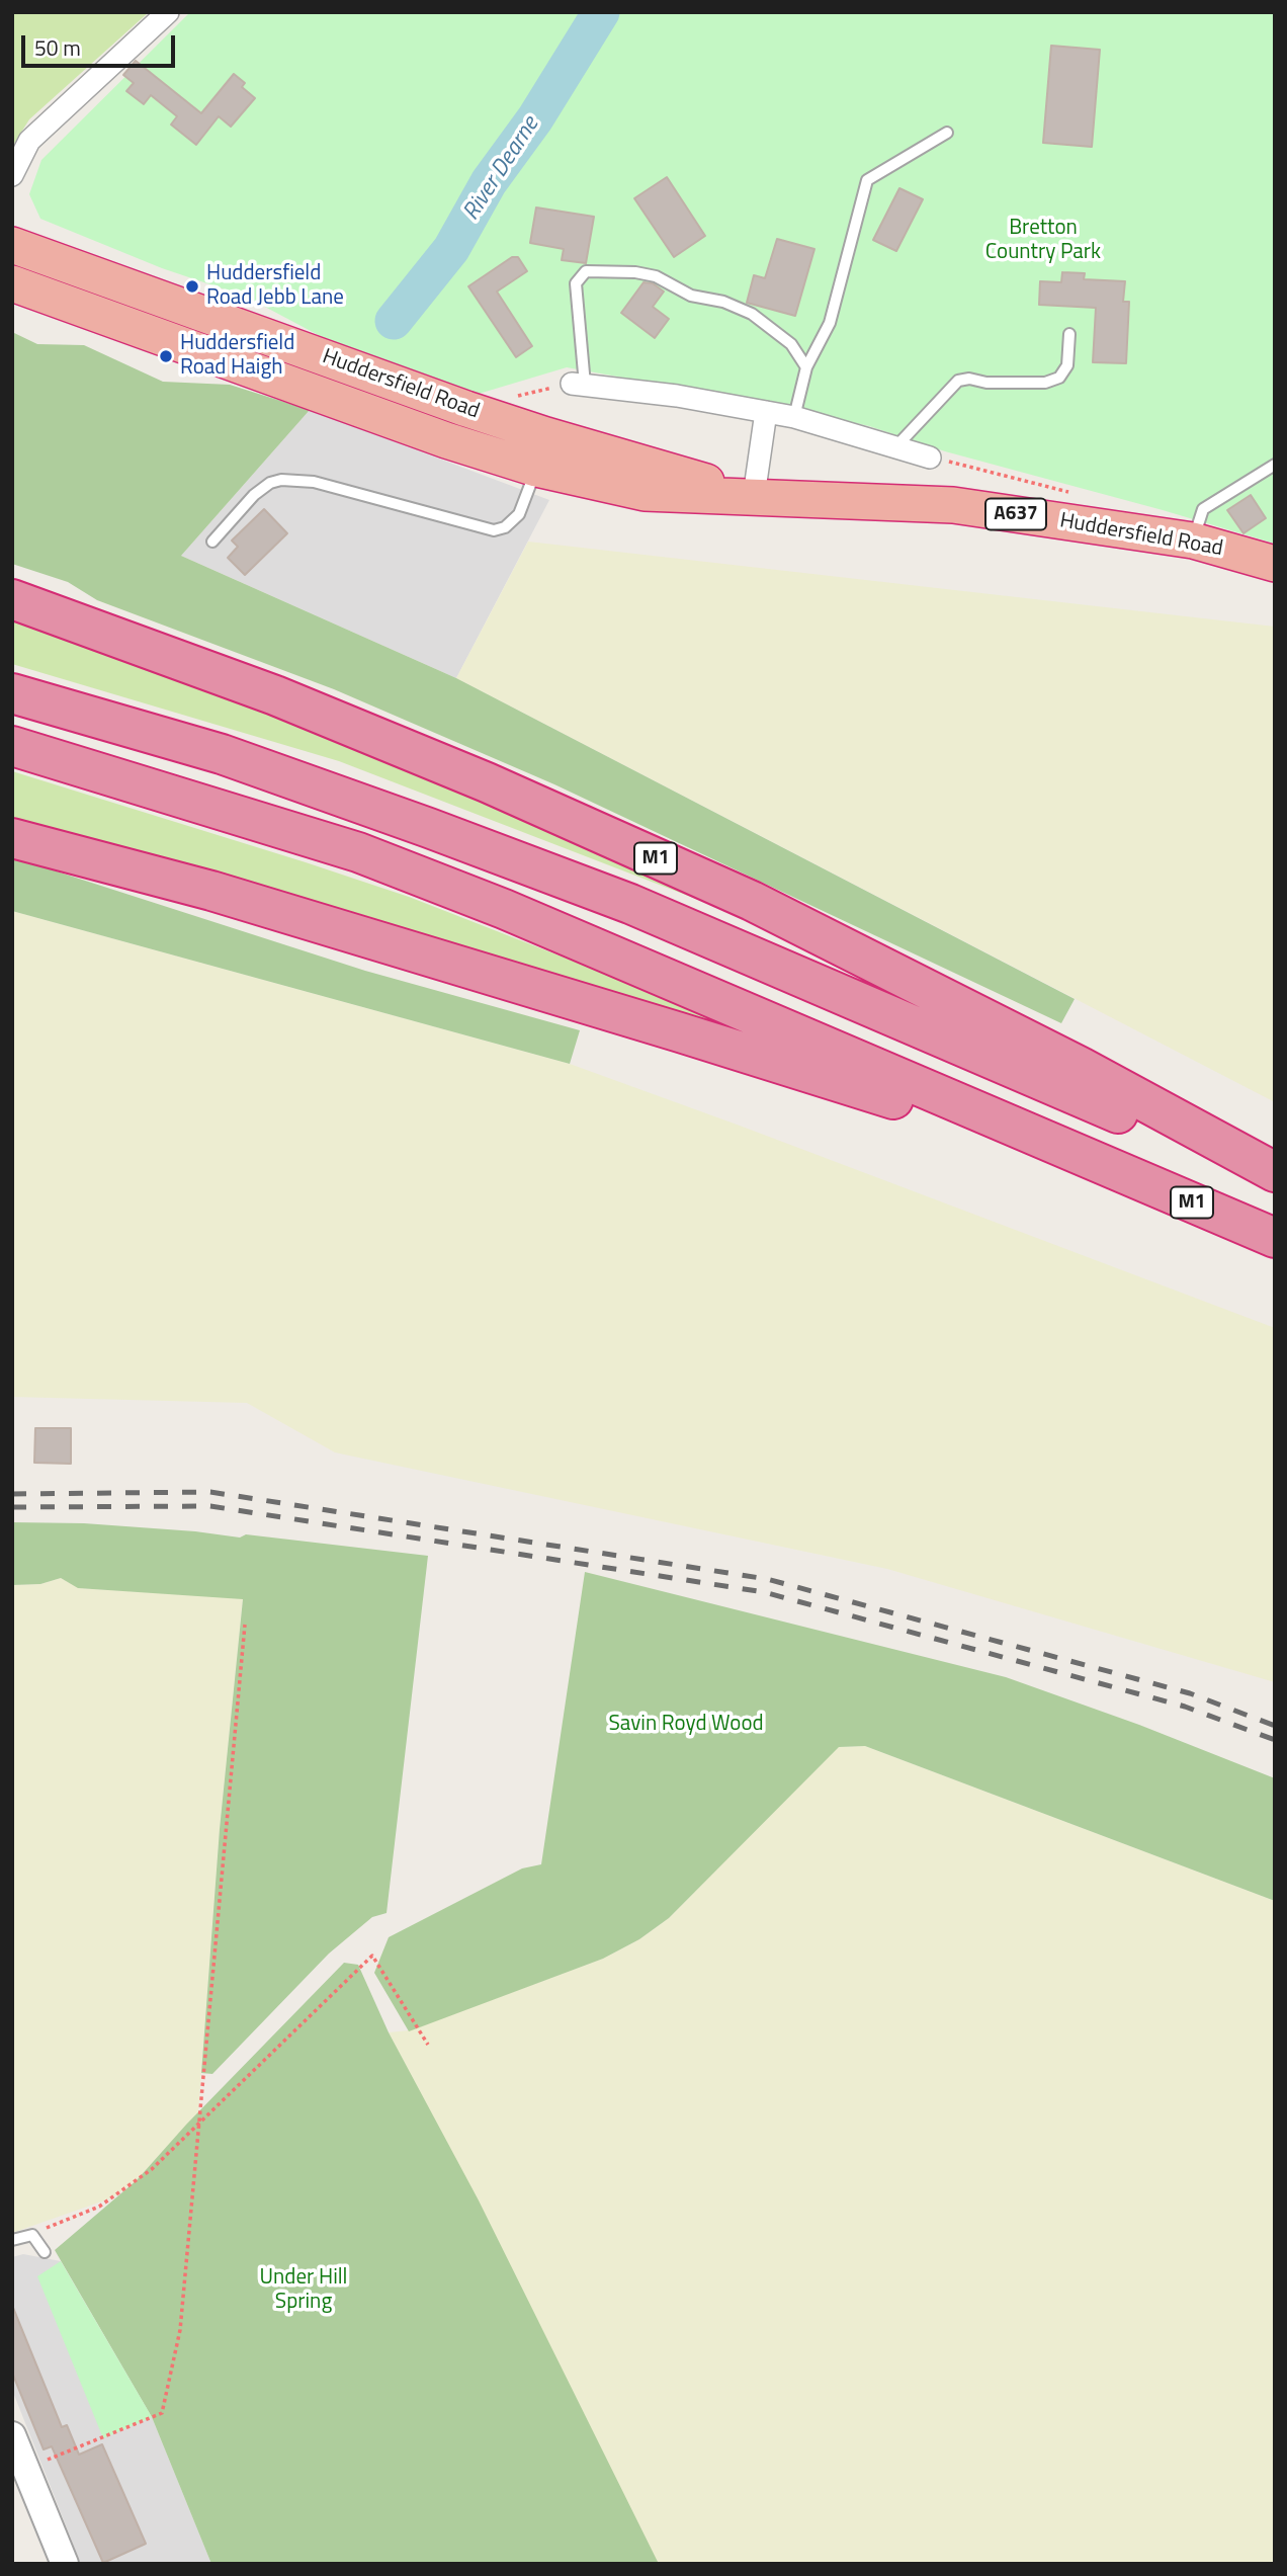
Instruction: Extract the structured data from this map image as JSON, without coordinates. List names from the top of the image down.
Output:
{
  "streets": {
    "highway": ["Huddersfield Road", "A637", "M1"]
  },
  "water": ["River Dearne"],
  "parks": ["Bretton Country Park", "Savin Royd Wood", "Under Hill Spring"],
  "places": ["Huddersfield Road Jebb Lane", "Huddersfield Road Haigh"],
  "scale_bar": "50 m"
}
